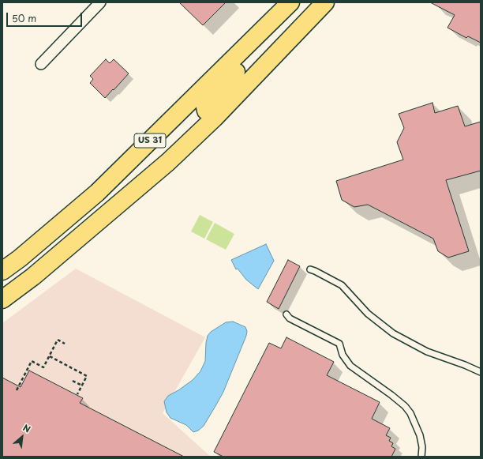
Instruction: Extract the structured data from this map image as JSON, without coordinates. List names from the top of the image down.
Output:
{
  "streets": {
    "highway": ["US 31"]
  },
  "scale_bar": "50 m",
  "north": "top right"
}
